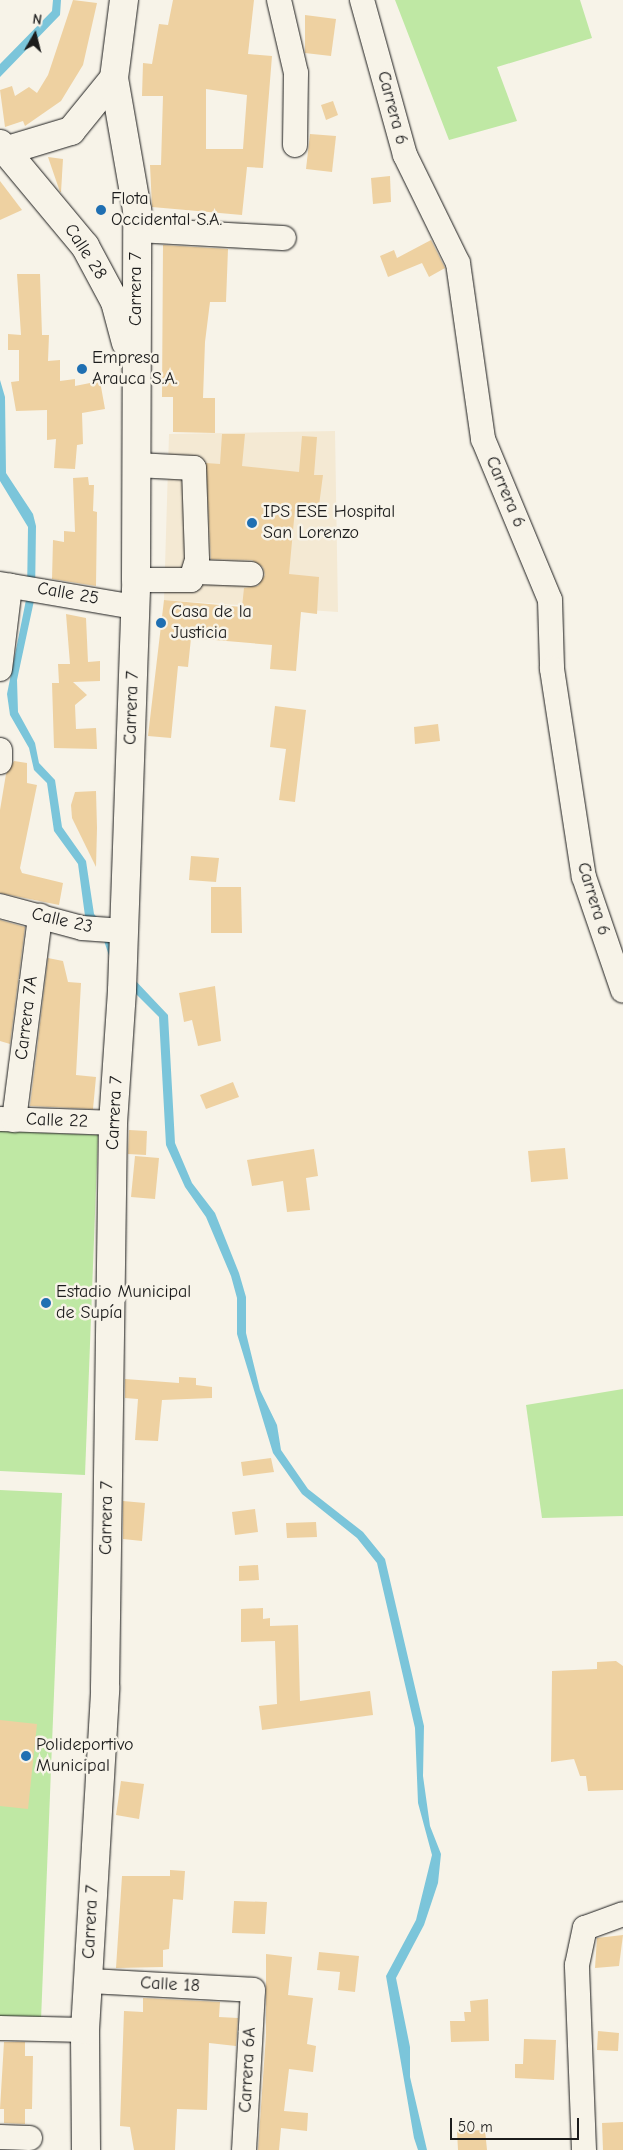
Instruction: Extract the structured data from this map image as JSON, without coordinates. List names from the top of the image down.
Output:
{
  "streets": {
    "main road": ["Calle 28", "Carrera 7"],
    "street": [
      "Carrera 6",
      "Calle 25",
      "Calle 23",
      "Carrera 7A",
      "Calle 22",
      "Calle 18",
      "Carrera 6A"
    ]
  },
  "crossings": [
    ["Calle 28", "Carrera 7"],
    ["Carrera 7", "Calle 25"],
    ["Carrera 7", "Calle 23"],
    ["Carrera 7", "Calle 22"],
    ["Carrera 7", "Calle 18"],
    ["Calle 23", "Carrera 7A"],
    ["Carrera 7A", "Calle 22"],
    ["Calle 18", "Carrera 6A"]
  ],
  "places": [
    "Flota Occidental S.A.",
    "Empresa Arauca S.A.",
    "IPS ESE Hospital San Lorenzo",
    "Casa de la Justicia",
    "Estadio Municipal de Supía",
    "Polideportivo Municipal"
  ],
  "scale_bar": "50 m",
  "north": "top"
}
